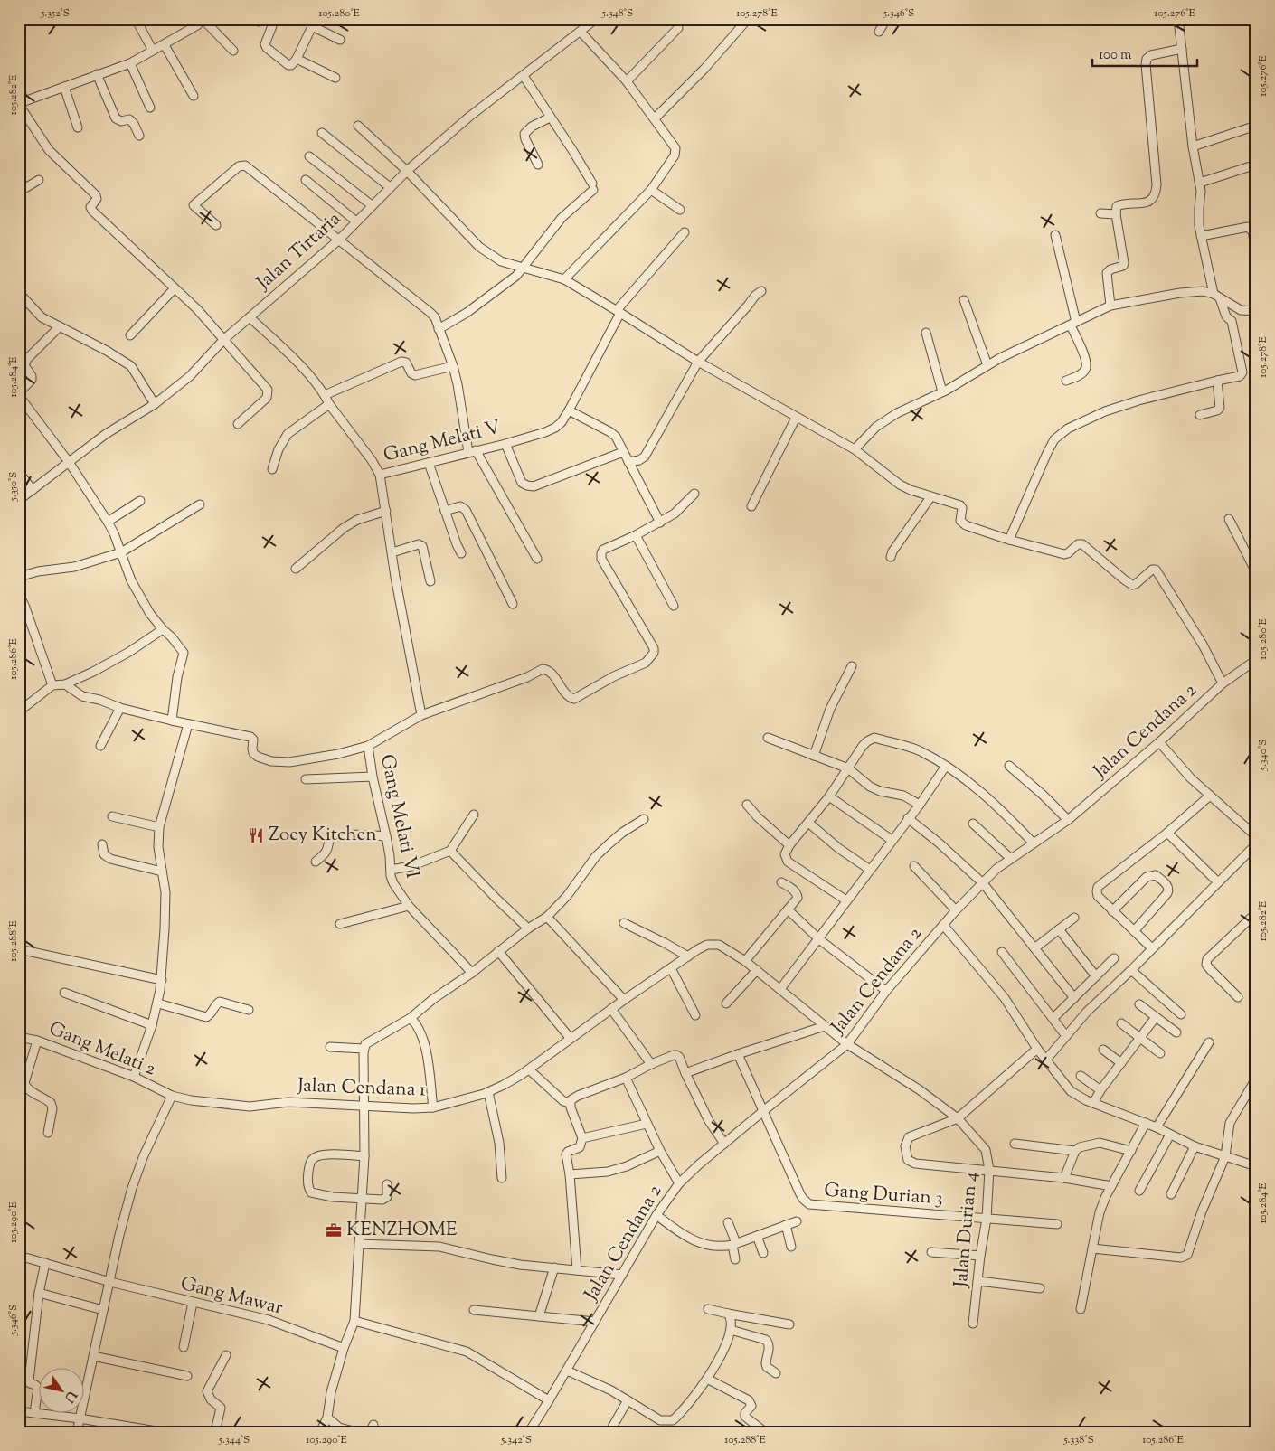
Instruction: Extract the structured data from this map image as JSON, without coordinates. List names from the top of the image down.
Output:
{
  "streets": {
    "street": [
      "Jalan Tirtaria",
      "Gang Melati V",
      "Jalan Cendana 2",
      "Gang Melati VI",
      "Gang Melati 2",
      "Jalan Cendana 1",
      "Gang Durian 3",
      "Jalan Durian 4",
      "Gang Mawar"
    ]
  },
  "crossings": [
    ["Jalan Tirtaria", "Gang Melati V"],
    ["Jalan Cendana 2", "Jalan Cendana 1"],
    ["Jalan Cendana 2", "Gang Durian 3"],
    ["Jalan Cendana 2", "Jalan Durian 4"],
    ["Gang Melati 2", "Jalan Cendana 1"],
    ["Jalan Cendana 1", "Jalan Durian 4"],
    ["Gang Durian 3", "Jalan Durian 4"]
  ],
  "places": {
    "restaurant": ["Zoey Kitchen"],
    "office": ["KENZHOME"]
  },
  "scale_bar": "100 m",
  "north": "bottom right",
  "coordinates": [
    "5.352°S",
    "105.280°E",
    "5.348°S",
    "105.278°E",
    "5.346°S",
    "105.276°E",
    "105.282°E",
    "105.284°E",
    "5.350°S",
    "105.286°E",
    "5.340°S",
    "105.288°E",
    "105.290°E",
    "5.344°S",
    "5.342°S",
    "5.338°S"
  ]
}
